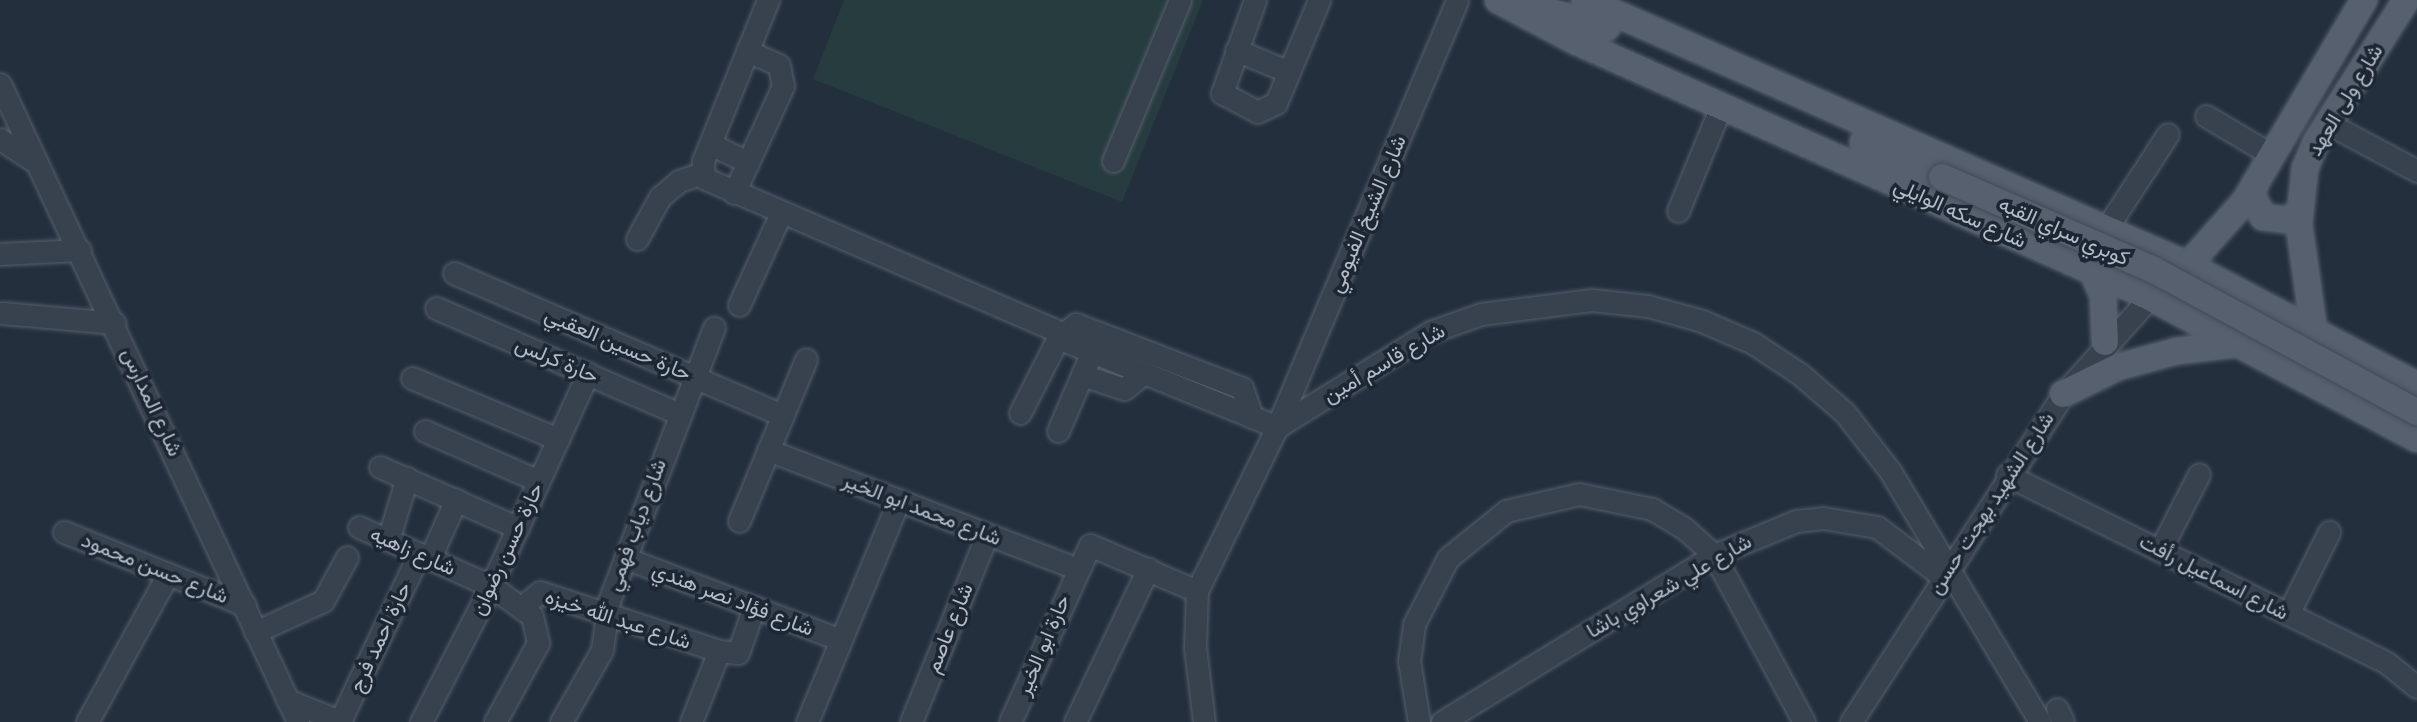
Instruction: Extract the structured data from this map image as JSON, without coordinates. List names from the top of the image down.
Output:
{
  "streets": {
    "main road": ["شارع ولى العهد", "شارع سكه الوايلي", "كوبري سراي القبه"],
    "street": [
      "شارع الشيخ الفيومي",
      "حارة حسين العقبي",
      "حارة كرلس",
      "شارع قاسم أمين",
      "شارع المدارس",
      "شارع الشهيد بهجت حسن",
      "شارع محمد ابو الخير",
      "شارع دياب فهمي",
      "حارة حسن رضوان",
      "شارع زاهيه",
      "شارع حسن محمود",
      "شارع اسماعيل رأفت",
      "شارع علي شعراوي باشا",
      "شارع فؤاد نصر هندي",
      "شارع عبد الله خيزه",
      "شارع عاصم",
      "حارة احمد فرج",
      "حارة ابو الخير"
    ]
  },
  "crossings": [
    ["شارع ولى العهد", "شارع سكه الوايلي"],
    ["شارع ولى العهد", "شارع الشهيد بهجت حسن"],
    ["شارع سكه الوايلي", "كوبري سراي القبه"],
    ["شارع سكه الوايلي", "شارع الشهيد بهجت حسن"],
    ["شارع الشيخ الفيومي", "شارع قاسم أمين"],
    ["حارة حسين العقبي", "شارع دياب فهمي"],
    ["حارة كرلس", "شارع دياب فهمي"],
    ["حارة كرلس", "حارة حسن رضوان"],
    ["شارع قاسم أمين", "شارع الشهيد بهجت حسن"],
    ["شارع قاسم أمين", "شارع علي شعراوي باشا"],
    ["شارع المدارس", "شارع حسن محمود"],
    ["شارع الشهيد بهجت حسن", "شارع اسماعيل رأفت"],
    ["شارع الشهيد بهجت حسن", "شارع علي شعراوي باشا"],
    ["شارع محمد ابو الخير", "شارع عاصم"],
    ["شارع محمد ابو الخير", "حارة ابو الخير"],
    ["شارع دياب فهمي", "شارع فؤاد نصر هندي"],
    ["شارع دياب فهمي", "شارع عبد الله خيزه"],
    ["حارة حسن رضوان", "شارع زاهيه"],
    ["شارع زاهيه", "شارع عبد الله خيزه"],
    ["شارع زاهيه", "حارة احمد فرج"]
  ]
}
